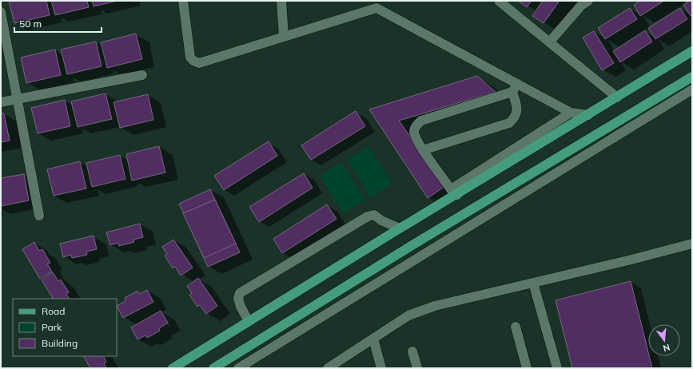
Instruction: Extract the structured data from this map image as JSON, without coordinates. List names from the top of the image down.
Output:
{
  "legend": ["Road", "Park", "Building"],
  "scale_bar": "50 m",
  "north": "bottom"
}
